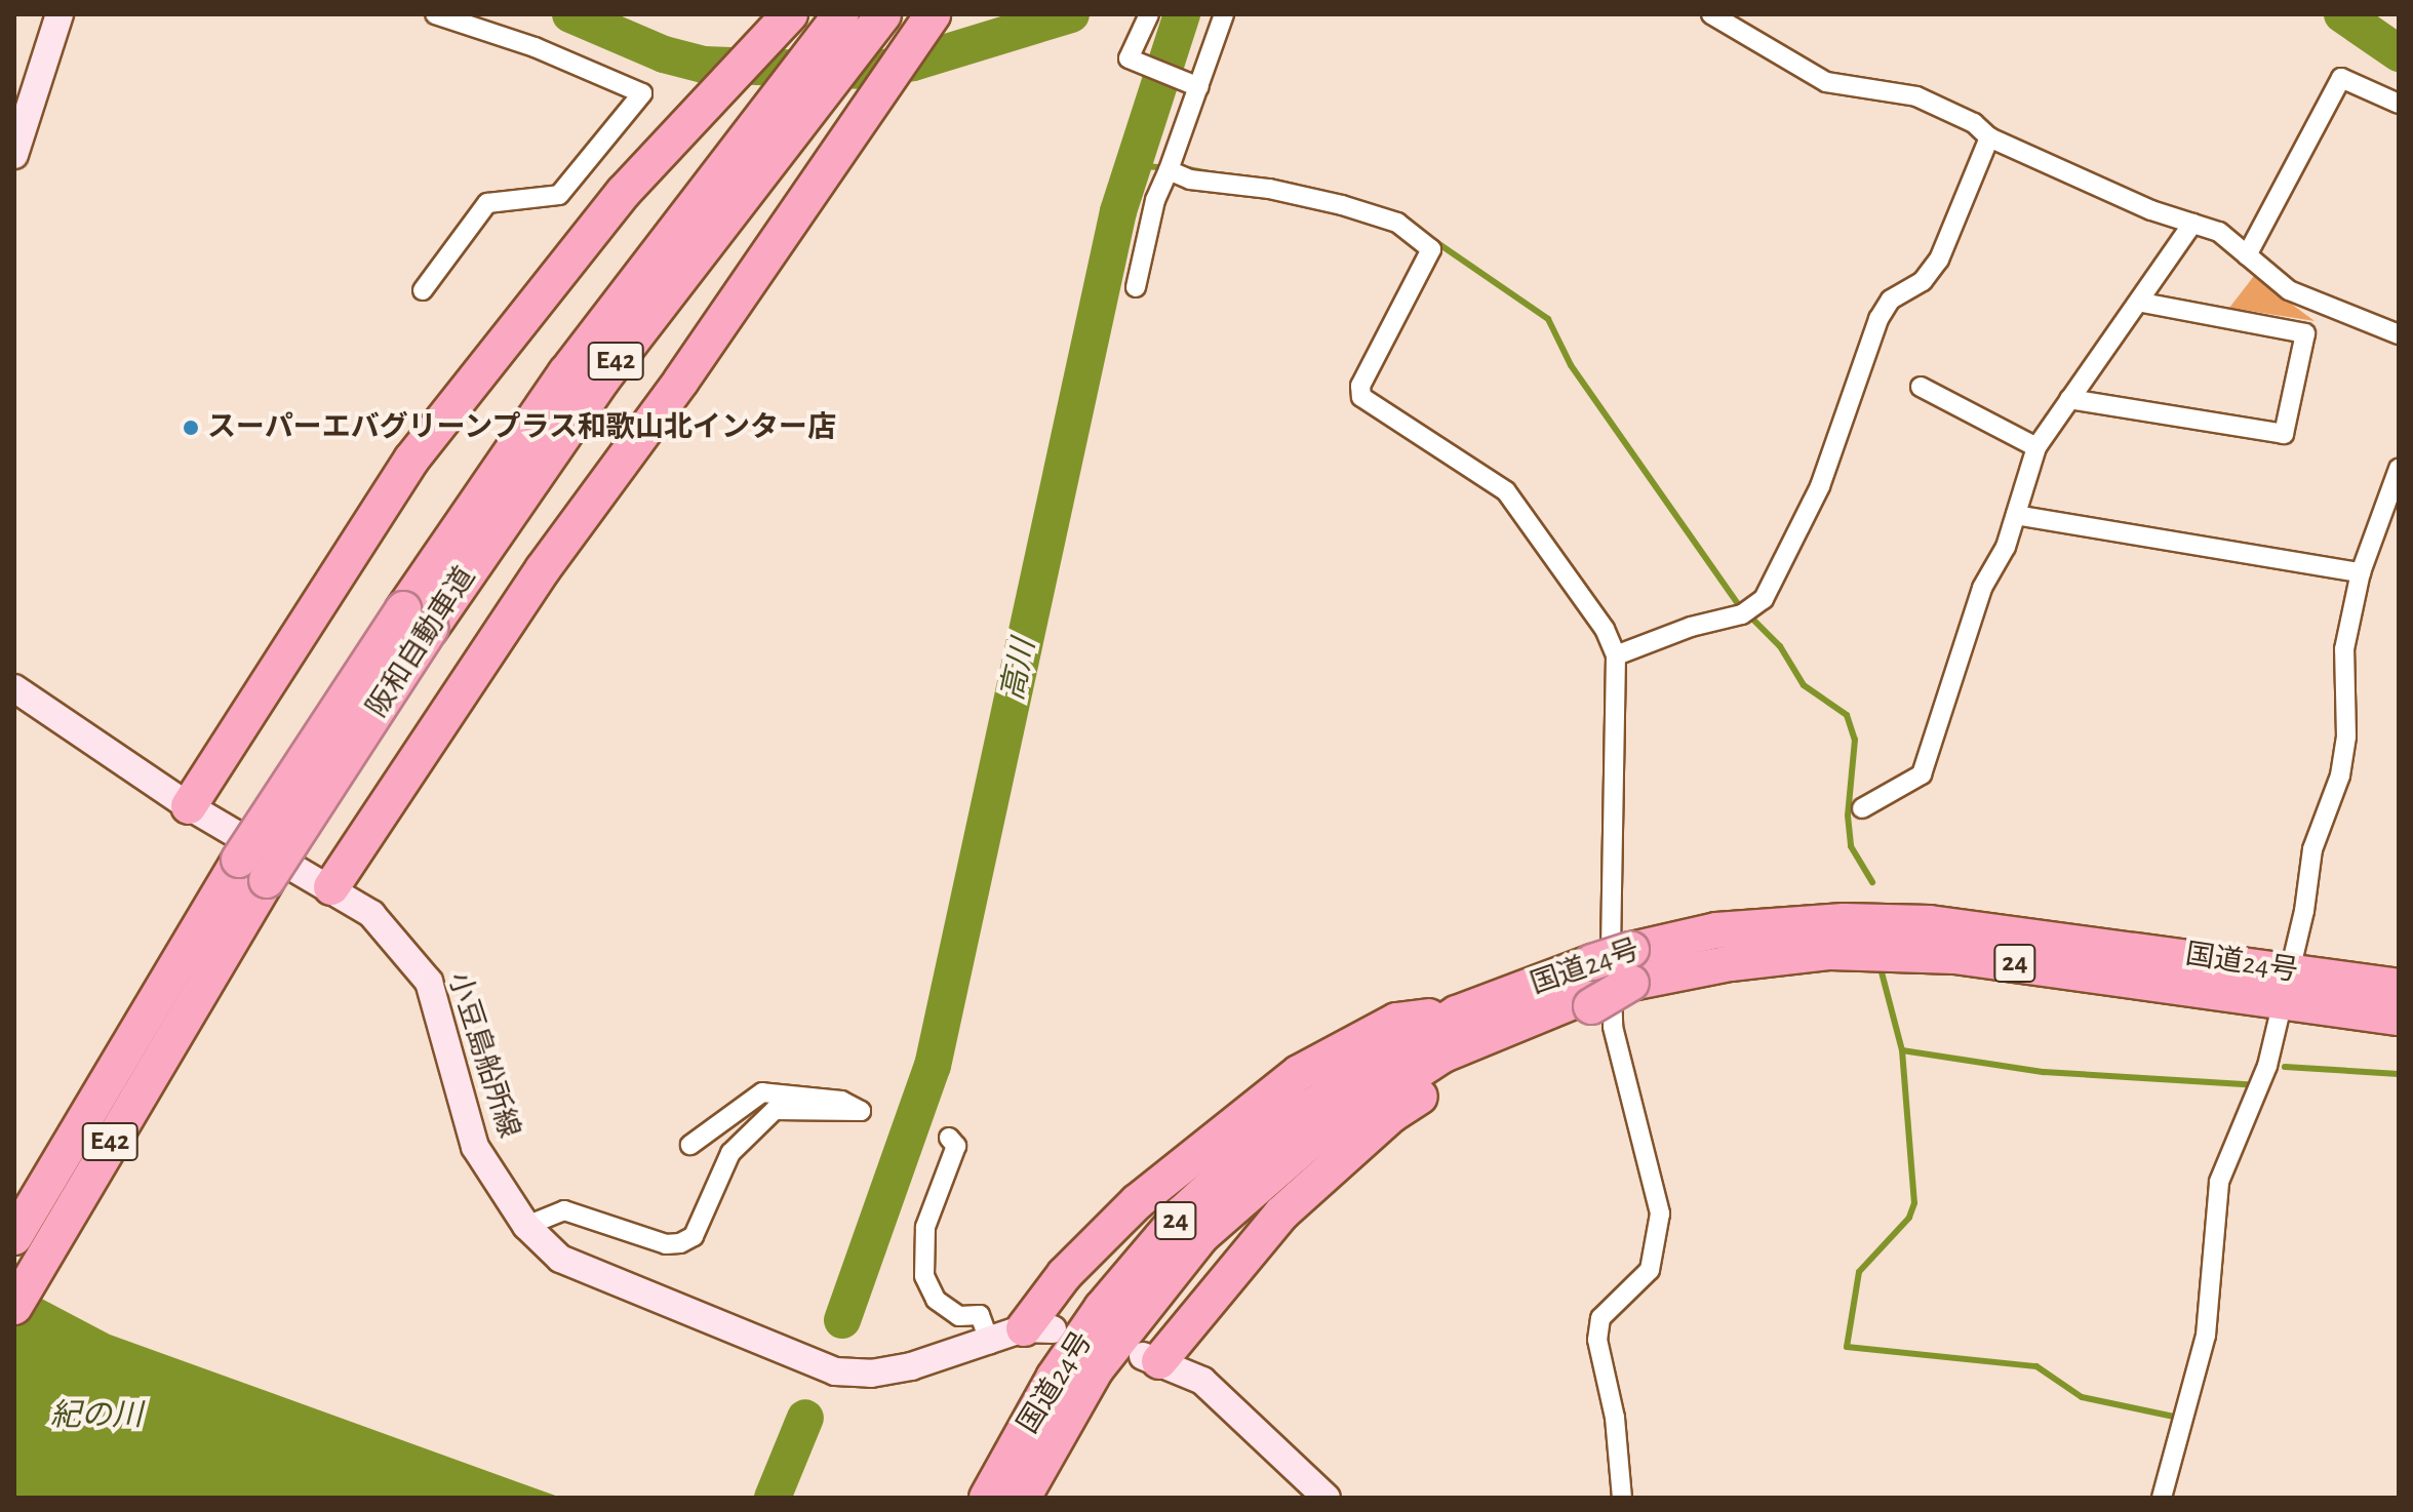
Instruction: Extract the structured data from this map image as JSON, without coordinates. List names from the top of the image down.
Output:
{
  "streets": {
    "highway": [
      "E42",
      "阪和自動車道",
      "24",
      "国道24号"
    ],
    "main road": ["小豆島船所線"]
  },
  "crossings": [
    ["24", "国道24号"],
    ["24", "小豆島船所線"]
  ],
  "water": ["高川", "紀の川"],
  "places": ["スーパーエバグリーンプラス和歌山北インター店"]
}
